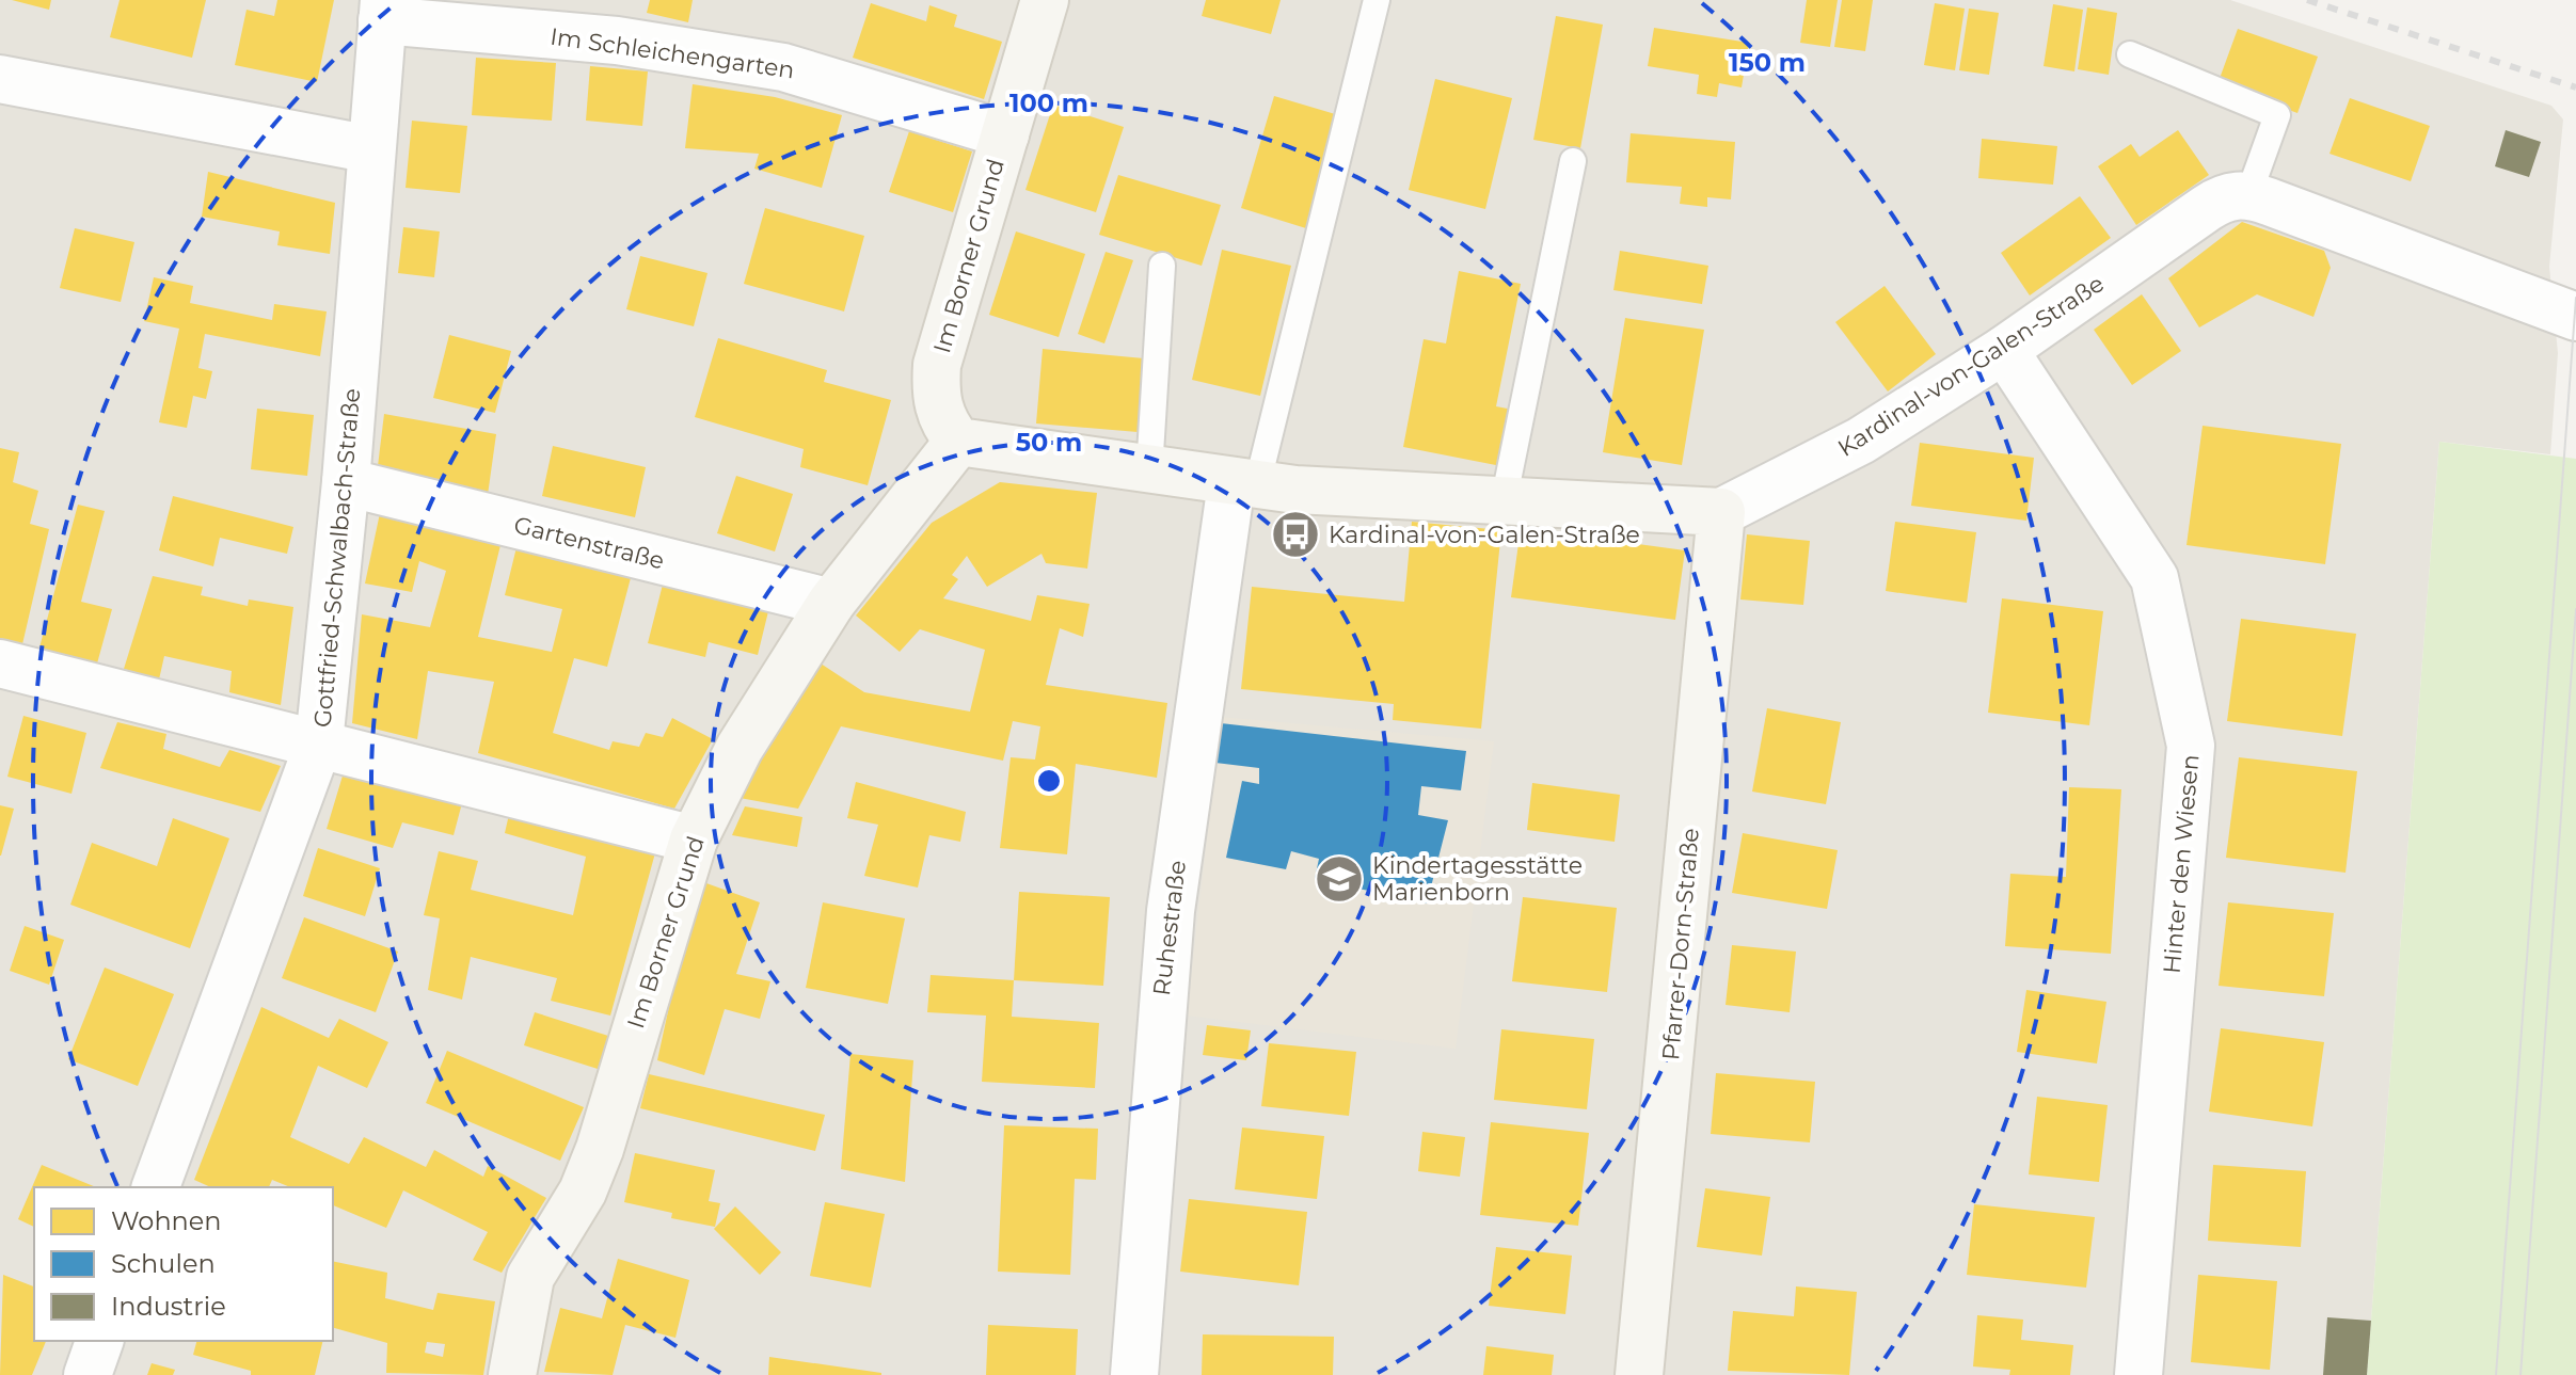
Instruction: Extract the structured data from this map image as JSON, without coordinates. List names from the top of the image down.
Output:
{
  "streets": {
    "street": [
      "Im Schleichengarten",
      "Im Borner Grund",
      "Kardinal-von-Galen-Straße",
      "Gartenstraße",
      "Gottfried-Schwalbach-Straße",
      "Hinter den Wiesen",
      "Ruhestraße",
      "Pfarrer-Dorn-Straße"
    ]
  },
  "crossings": [
    ["Im Schleichengarten", "Im Borner Grund"],
    ["Im Schleichengarten", "Gottfried-Schwalbach-Straße"],
    ["Im Borner Grund", "Kardinal-von-Galen-Straße"],
    ["Im Borner Grund", "Gartenstraße"],
    ["Kardinal-von-Galen-Straße", "Hinter den Wiesen"],
    ["Kardinal-von-Galen-Straße", "Ruhestraße"],
    ["Kardinal-von-Galen-Straße", "Pfarrer-Dorn-Straße"],
    ["Gartenstraße", "Gottfried-Schwalbach-Straße"]
  ],
  "places": {
    "bus stop": ["Kardinal-von-Galen-Straße"],
    "school or university": ["Kindertagesstätte Marienborn"]
  },
  "legend": ["Wohnen", "Schulen", "Industrie"],
  "rings": ["150 m", "100 m", "50 m"]
}
